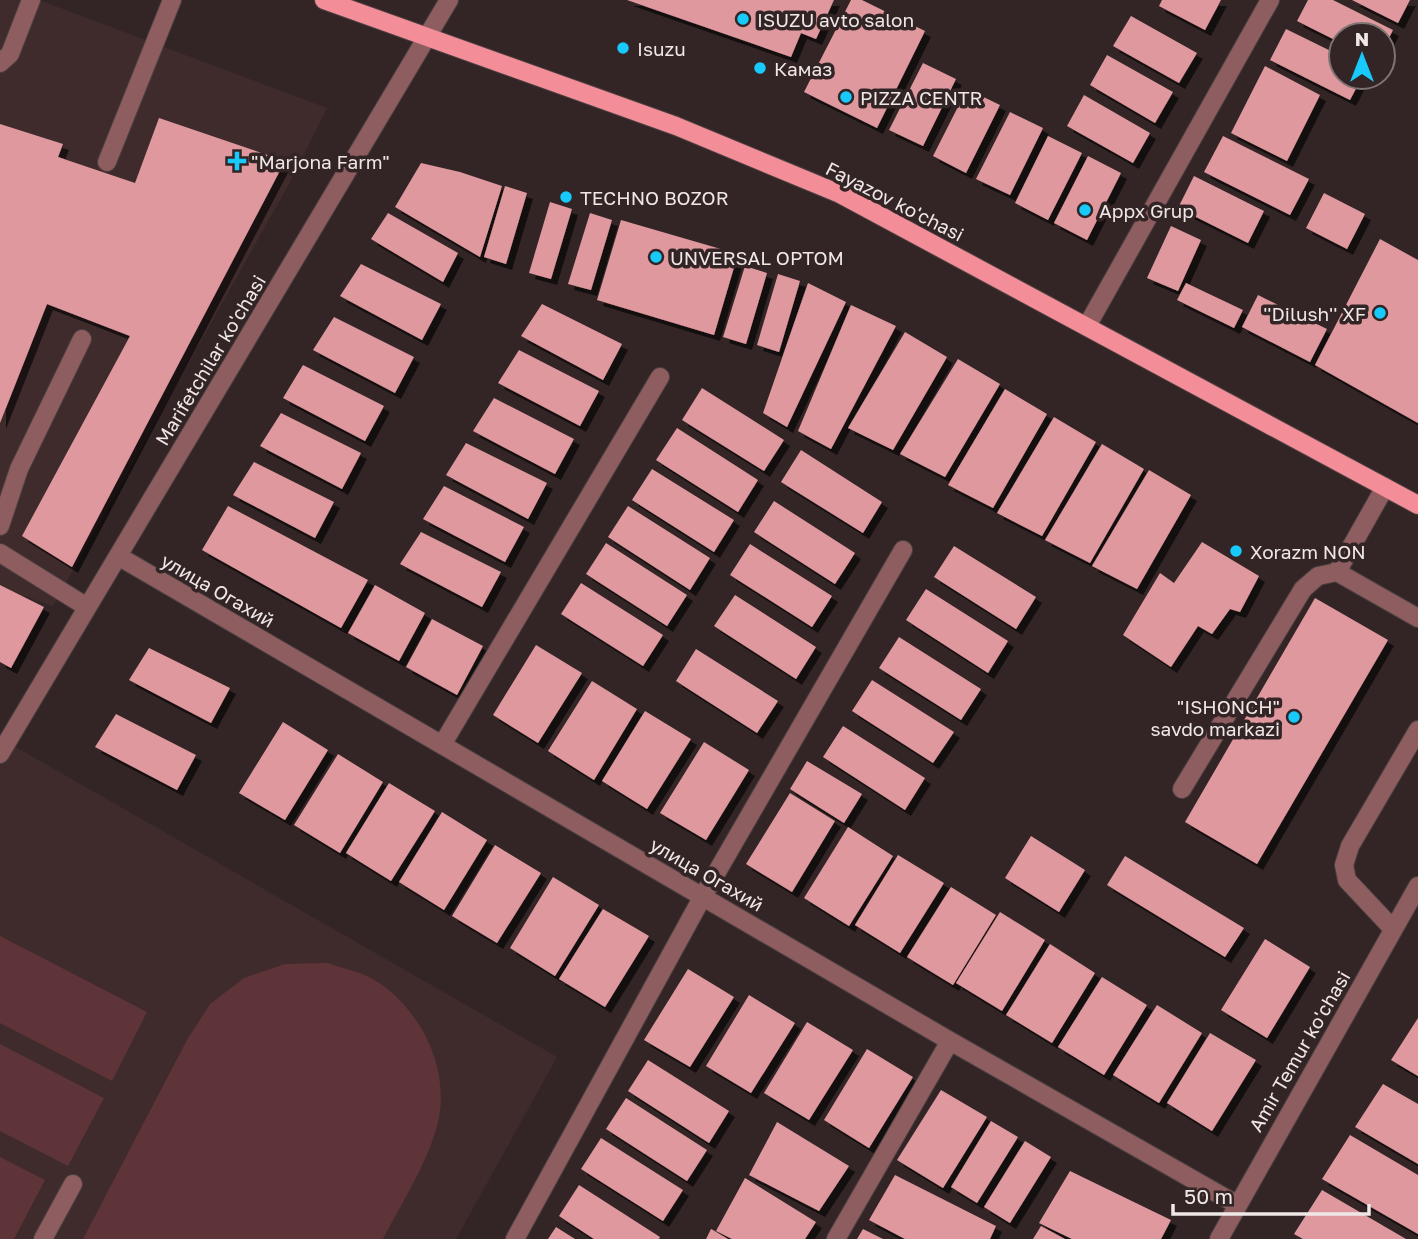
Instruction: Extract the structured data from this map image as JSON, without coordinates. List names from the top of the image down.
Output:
{
  "streets": {
    "main road": ["Fayazov ko'chasi"],
    "street": ["Marifetchilar ko'chasi", "улица Огахий", "Amir Temur ko'chasi"]
  },
  "crossings": [
    ["Fayazov ko'chasi", "Marifetchilar ko'chasi"],
    ["Marifetchilar ko'chasi", "улица Огахий"],
    ["улица Огахий", "Amir Temur ko'chasi"]
  ],
  "places": {
    "other": [
      "ISUZU avto salon",
      "Isuzu",
      "Камаз",
      "PIZZA CENTR",
      "TECHNO BOZOR",
      "Appx Grup",
      "UNVERSAL OPTOM",
      "''Dilush'' XF",
      "Xorazm NON",
      "\"ISHONCH\" savdo markazi"
    ],
    "health": ["\"Marjona Farm\""]
  },
  "scale_bar": "50 m",
  "north": "top"
}
